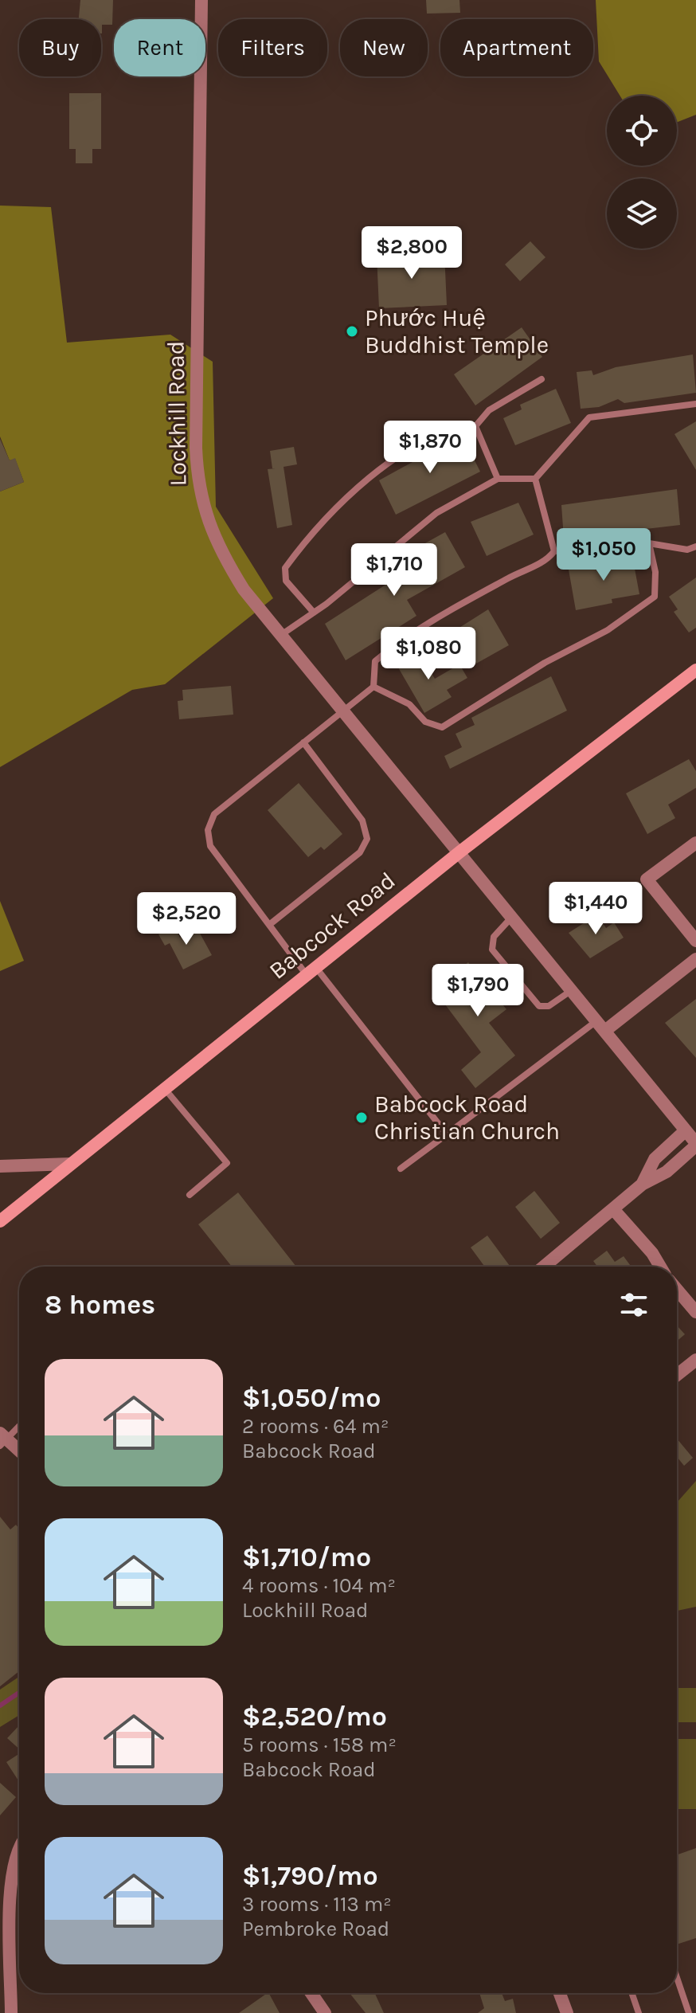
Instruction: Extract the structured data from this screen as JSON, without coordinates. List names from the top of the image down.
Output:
{
  "streets": {
    "main road": ["Babcock Road"],
    "street": ["Lockhill Road"]
  },
  "crossings": [
    ["Lockhill Road", "Babcock Road"]
  ],
  "places": ["Phước Huệ Buddhist Temple", "Babcock Road Christian Church"],
  "page": {
    "chip": [
      "Buy",
      "Rent",
      "Filters",
      "New",
      "Apartment"
    ],
    "price": [
      "$2,800",
      "$1,870",
      "$1,050",
      "$1,710",
      "$1,080",
      "$1,440",
      "$2,520",
      "$1,790"
    ],
    "heading": "8 homes",
    "list": [
      {
        "name": "$1,050/mo",
        "note": "2 rooms · 64 m² · Babcock Road"
      },
      {
        "name": "$1,710/mo",
        "note": "4 rooms · 104 m² · Lockhill Road"
      },
      {
        "name": "$2,520/mo",
        "note": "5 rooms · 158 m² · Babcock Road"
      },
      {
        "name": "$1,790/mo",
        "note": "3 rooms · 113 m² · Pembroke Road"
      }
    ]
  }
}
